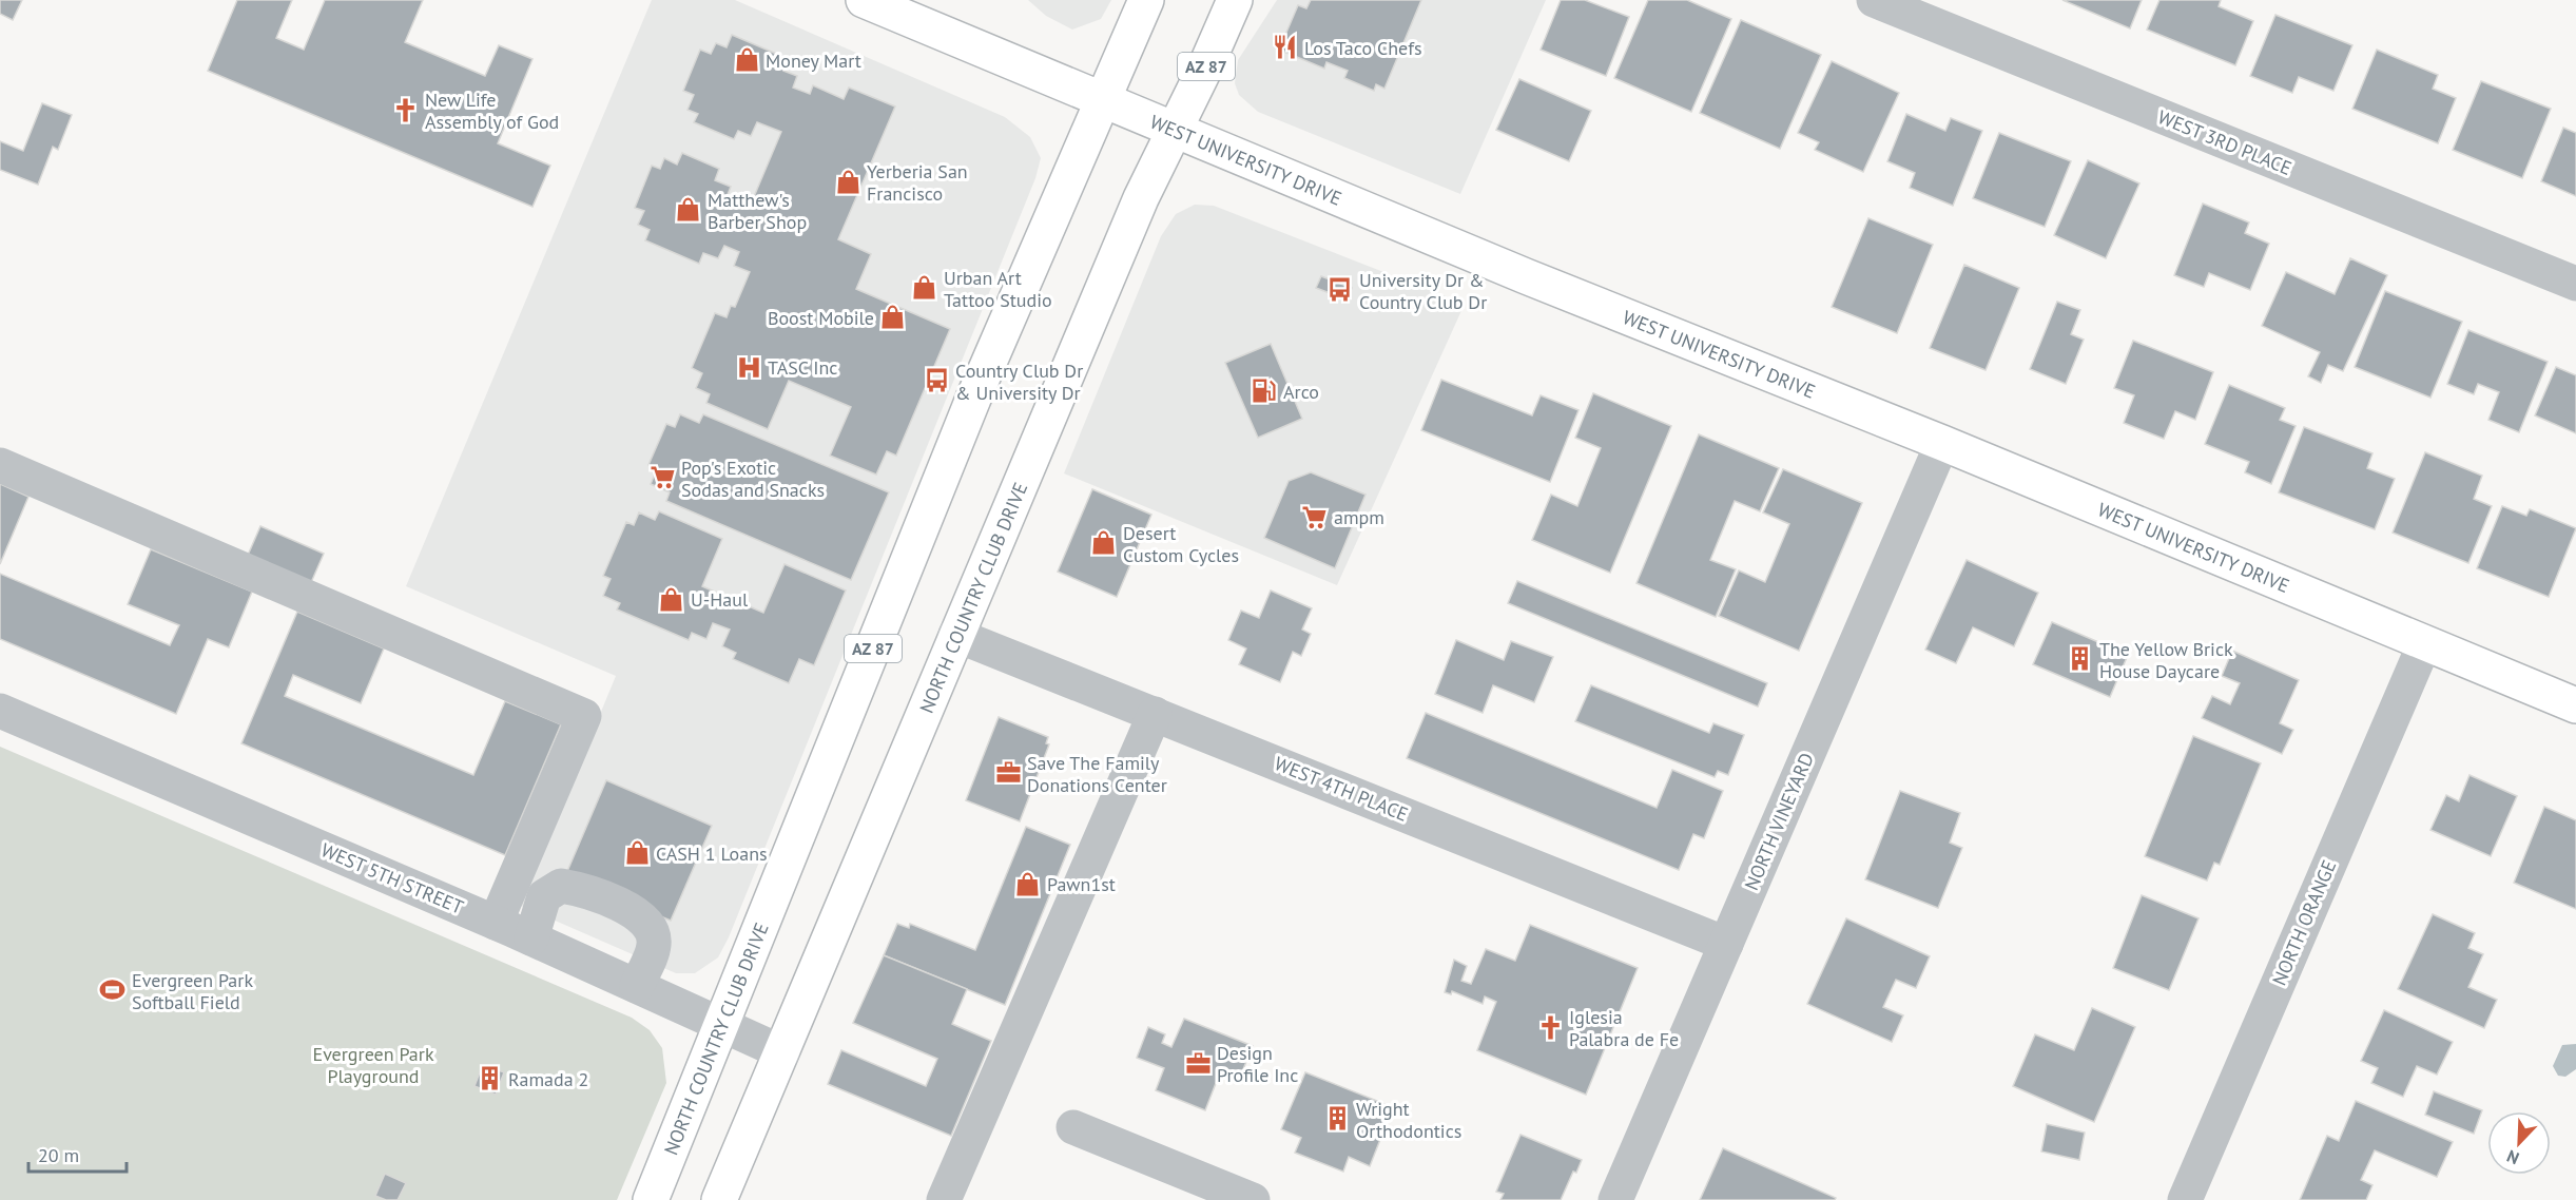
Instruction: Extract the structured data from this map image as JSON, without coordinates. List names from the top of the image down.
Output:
{
  "streets": {
    "main road": ["AZ 87", "WEST UNIVERSITY DRIVE", "NORTH COUNTRY CLUB DRIVE"],
    "street": [
      "WEST 3RD PLACE",
      "WEST 4TH PLACE",
      "NORTH VINEYARD",
      "WEST 5TH STREET",
      "NORTH ORANGE"
    ]
  },
  "crossings": [
    ["WEST UNIVERSITY DRIVE", "NORTH COUNTRY CLUB DRIVE"],
    ["WEST UNIVERSITY DRIVE", "NORTH VINEYARD"],
    ["WEST UNIVERSITY DRIVE", "NORTH ORANGE"],
    ["NORTH COUNTRY CLUB DRIVE", "WEST 4TH PLACE"],
    ["NORTH COUNTRY CLUB DRIVE", "WEST 5TH STREET"],
    ["WEST 4TH PLACE", "NORTH VINEYARD"]
  ],
  "parks": ["Evergreen Park Playground"],
  "places": {
    "restaurant": ["Los Taco Chefs"],
    "shop": [
      "Money Mart",
      "Yerberia San Francisco",
      "Matthew's Barber Shop",
      "Urban Art Tattoo Studio",
      "Boost Mobile",
      "Desert Custom Cycles",
      "U-Haul",
      "CASH 1 Loans",
      "Pawn1st"
    ],
    "church": ["New Life Assembly of God", "Iglesia Palabra de Fe"],
    "bus stop": ["University Dr & Country Club Dr", "Country Club Dr & University Dr"],
    "hospital": ["TASC Inc"],
    "fuel station": ["Arco"],
    "supermarket": ["Pop's Exotic Sodas and Snacks", "ampm"],
    "building": ["The Yellow Brick House Daycare", "Ramada 2", "Wright Orthodontics"],
    "office": ["Save The Family Donations Center", "Design Profile Inc"],
    "sports": ["Evergreen Park Softball Field"]
  },
  "scale_bar": "20 m",
  "north": "bottom left"
}
